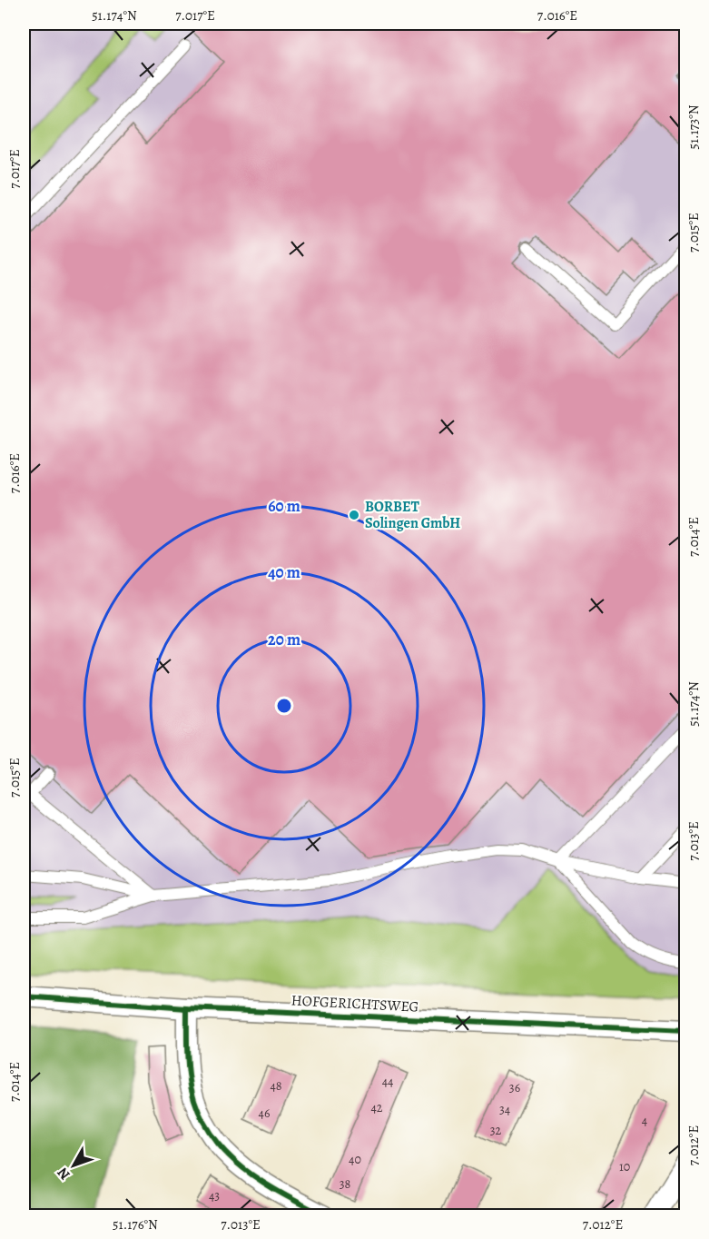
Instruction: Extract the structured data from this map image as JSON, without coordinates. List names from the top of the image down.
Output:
{
  "streets": {
    "street": ["HOFGERICHTSWEG"]
  },
  "places": ["BORBET Solingen GmbH"],
  "house_numbers": [
    "44",
    "48",
    "36",
    "42",
    "34",
    "46",
    "4",
    "32",
    "40",
    "10",
    "38",
    "43"
  ],
  "north": "bottom left",
  "coordinates": [
    "51.174°N",
    "7.017°E",
    "7.016°E",
    "51.173°N",
    "7.015°E",
    "7.014°E",
    "7.013°E",
    "7.012°E",
    "51.176°N"
  ],
  "rings": ["60 m", "40 m", "20 m"]
}
